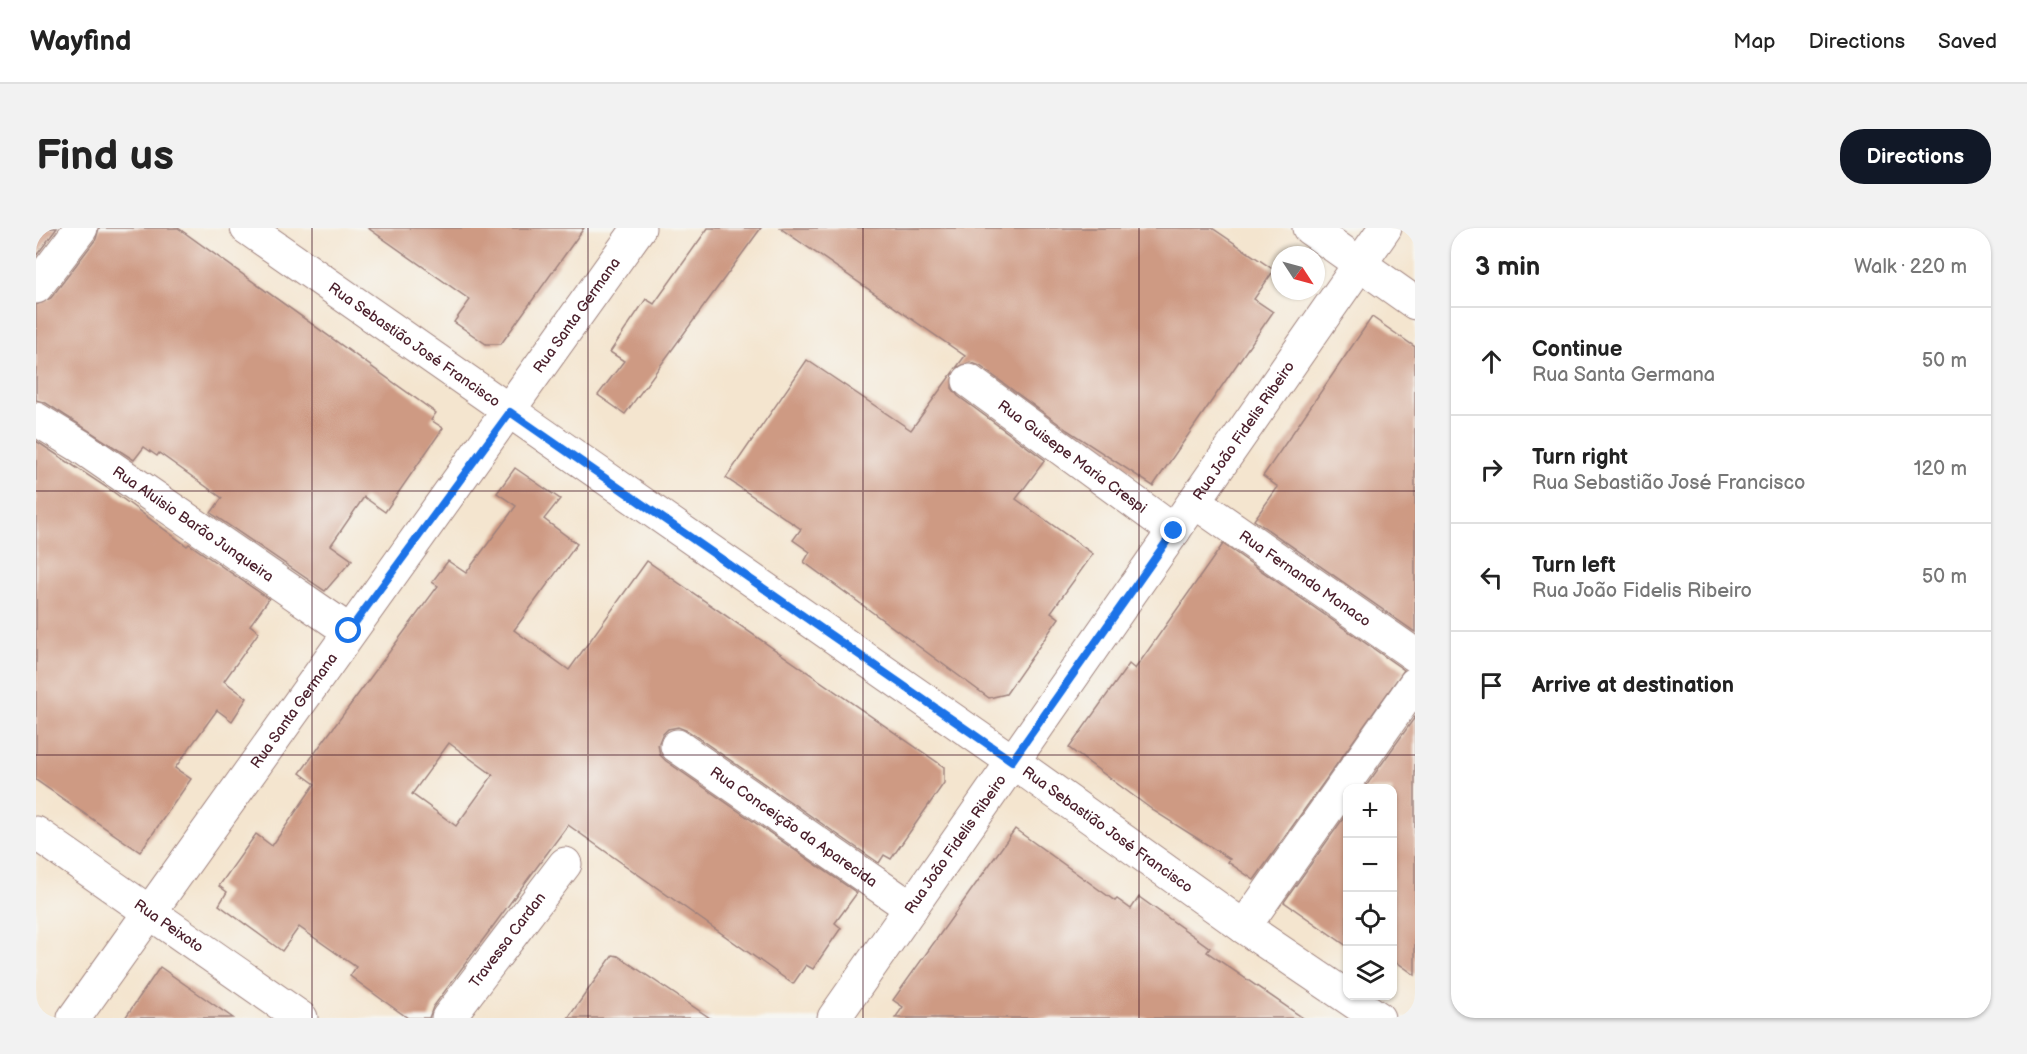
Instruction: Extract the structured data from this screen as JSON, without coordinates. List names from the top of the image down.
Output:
{
  "streets": {
    "street": [
      "Rua Santa Germana",
      "Rua Sebastião José Francisco",
      "Rua João Fidelis Ribeiro",
      "Rua Guisepe Maria Crespi",
      "Rua Aluisio Barão Junqueira",
      "Rua Fernando Monaco",
      "Rua Conceição da Aparecida",
      "Rua Peixoto",
      "Travessa Cardan"
    ]
  },
  "crossings": [
    ["Rua Santa Germana", "Rua Sebastião José Francisco"],
    ["Rua Santa Germana", "Rua Aluisio Barão Junqueira"],
    ["Rua Santa Germana", "Rua Peixoto"],
    ["Rua Sebastião José Francisco", "Rua João Fidelis Ribeiro"],
    ["Rua João Fidelis Ribeiro", "Rua Guisepe Maria Crespi"],
    ["Rua João Fidelis Ribeiro", "Rua Fernando Monaco"],
    ["Rua João Fidelis Ribeiro", "Rua Conceição da Aparecida"]
  ],
  "north": "bottom right",
  "page": {
    "header": "Wayfind",
    "nav": ["Map", "Directions", "Saved"],
    "buttons": "Directions",
    "title": "Find us",
    "heading": ["3 min", "Walk · 220 m"],
    "list": [
      ["Continue", "Rua Santa Germana", "50 m"],
      ["Turn right", "Rua Sebastião José Francisco", "120 m"],
      ["Turn left", "Rua João Fidelis Ribeiro", "50 m"],
      "Arrive at destination"
    ],
    "map_buttons": ["+", "−"]
  }
}
